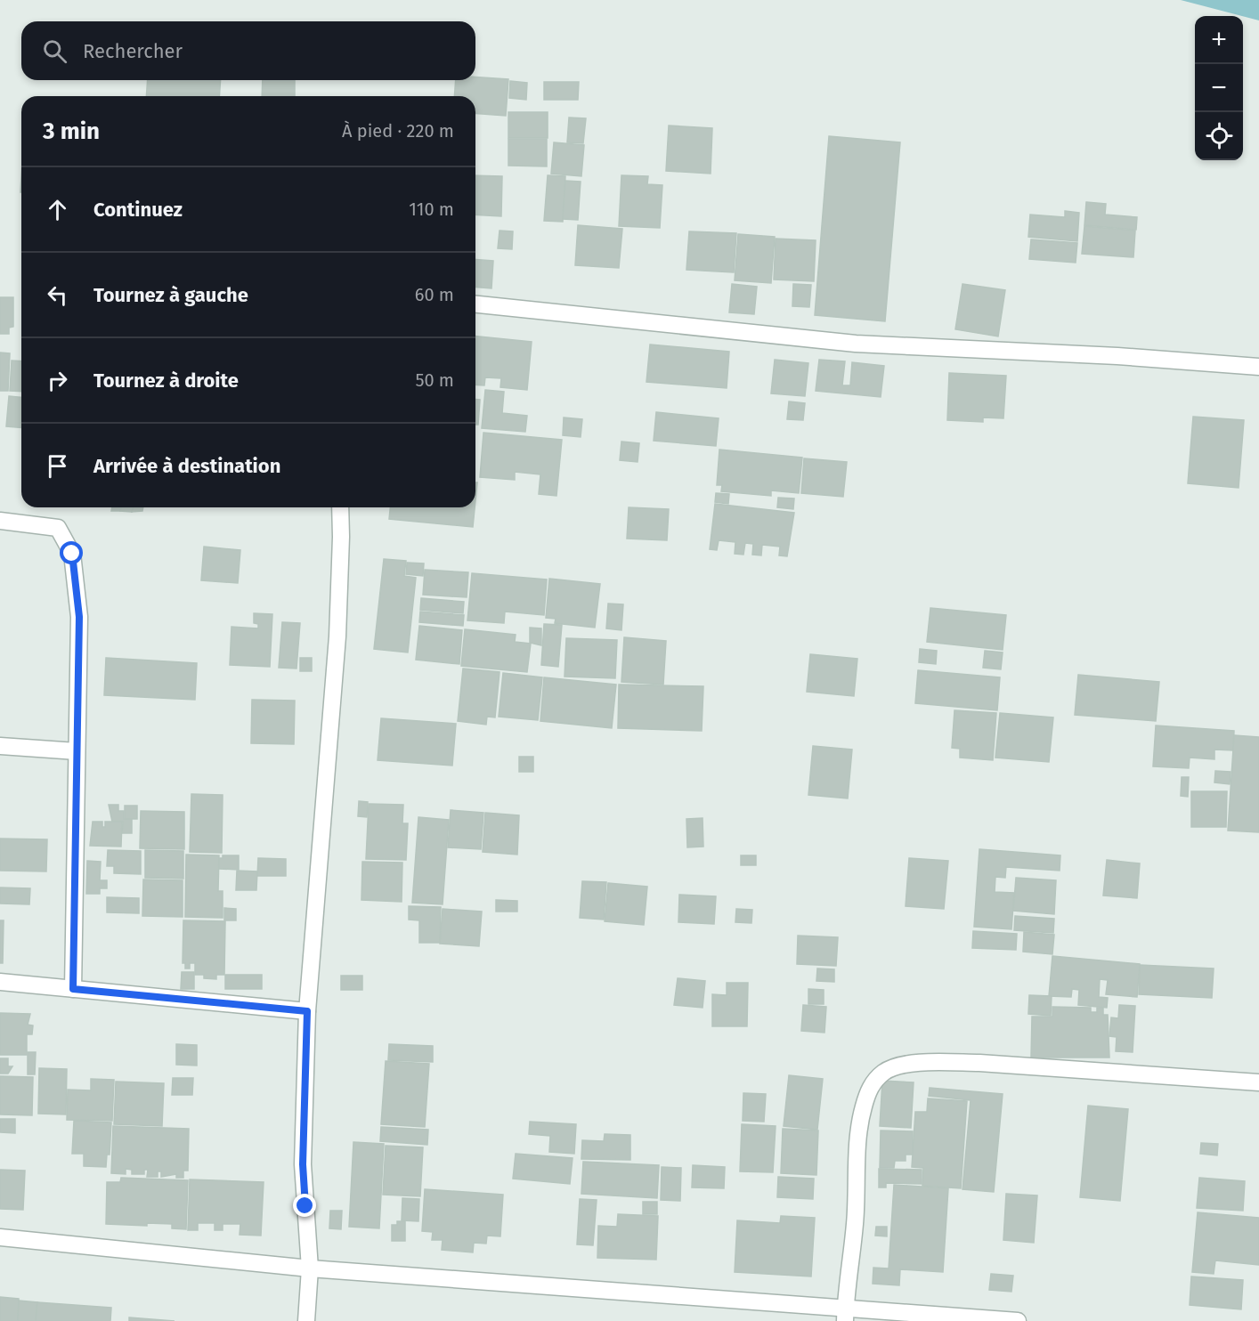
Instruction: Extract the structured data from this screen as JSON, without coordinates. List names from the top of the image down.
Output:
{
  "page": {
    "map_buttons": ["+", "−"],
    "search": "Rechercher",
    "heading": ["3 min", "À pied · 220 m"],
    "list": [
      ["Continuez", "110 m"],
      ["Tournez à gauche", "60 m"],
      ["Tournez à droite", "50 m"],
      "Arrivée à destination"
    ]
  }
}
